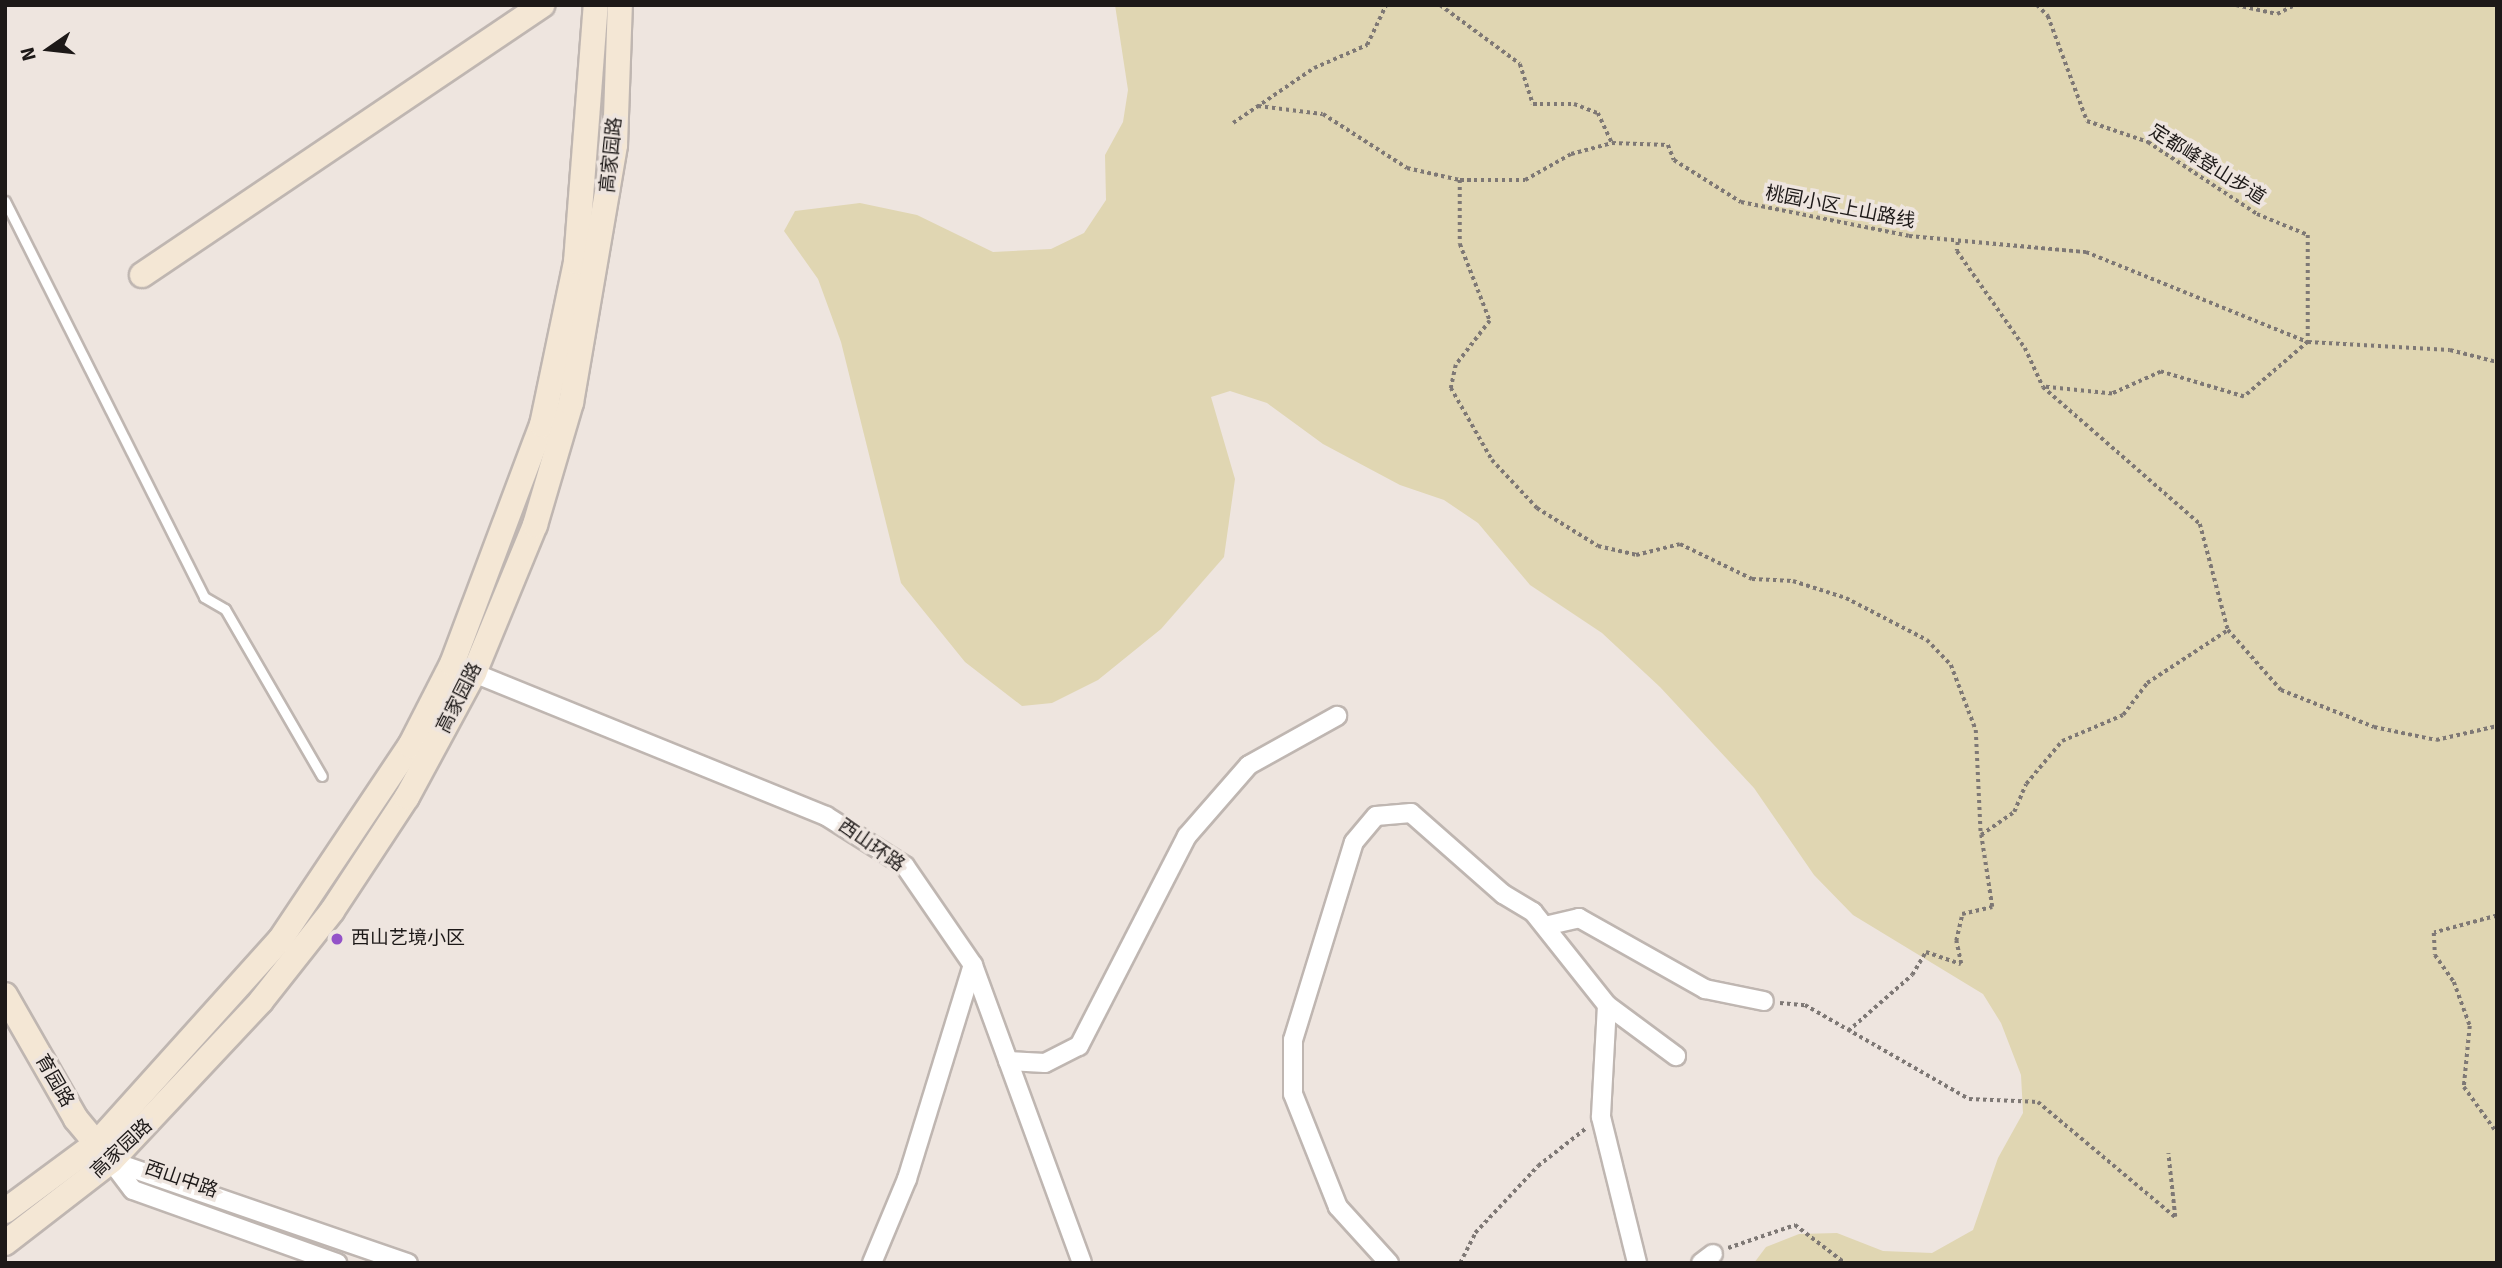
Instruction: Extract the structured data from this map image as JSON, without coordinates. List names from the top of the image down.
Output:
{
  "streets": {
    "main road": ["高家园路", "育园路"],
    "street": ["西山环路", "西山中路"],
    "path": ["定都峰登山步道", "桃园小区上山路线"]
  },
  "crossings": [
    ["高家园路", "西山环路"],
    ["高家园路", "育园路"],
    ["高家园路", "西山中路"],
    ["定都峰登山步道", "桃园小区上山路线"],
    ["育园路", "西山中路"]
  ],
  "places": ["西山艺境小区"],
  "north": "left"
}
